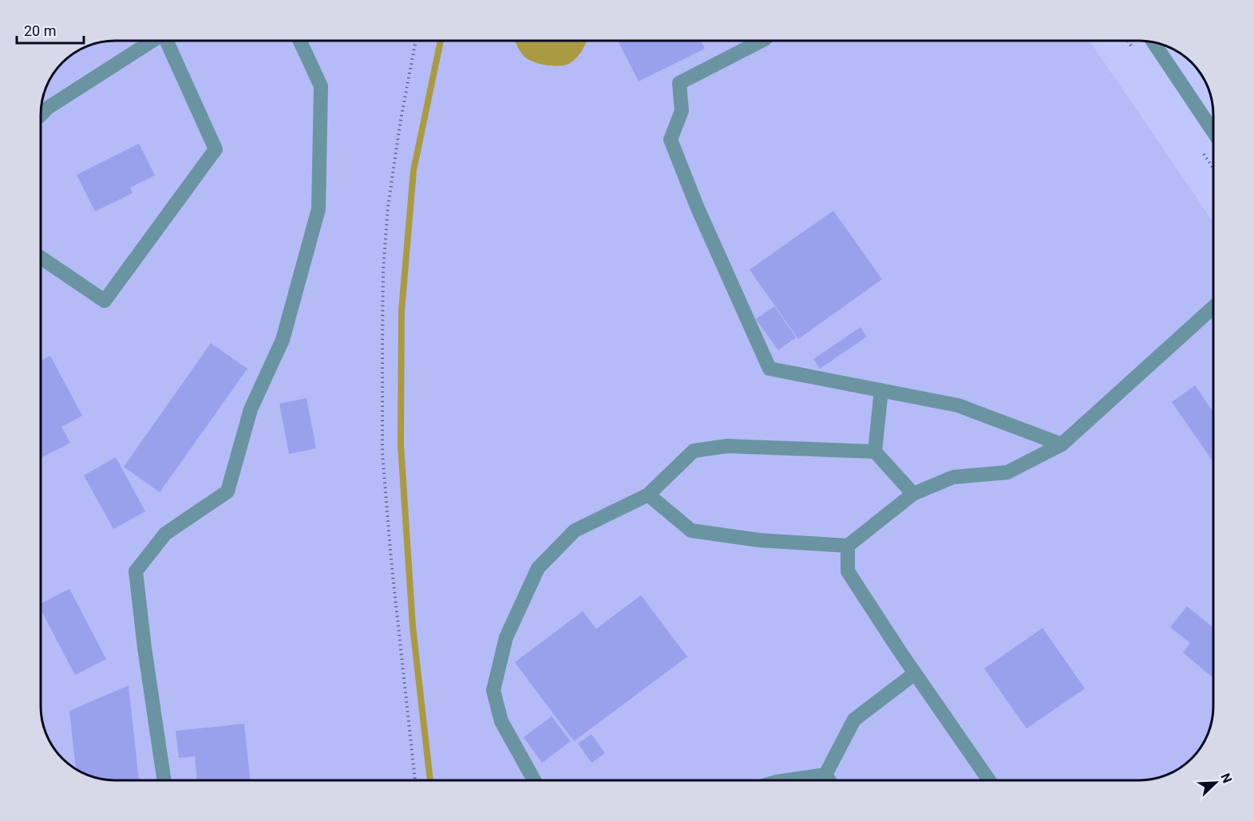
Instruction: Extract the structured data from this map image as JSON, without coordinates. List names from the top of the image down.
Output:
{
  "scale_bar": "20 m",
  "north": "top right"
}
